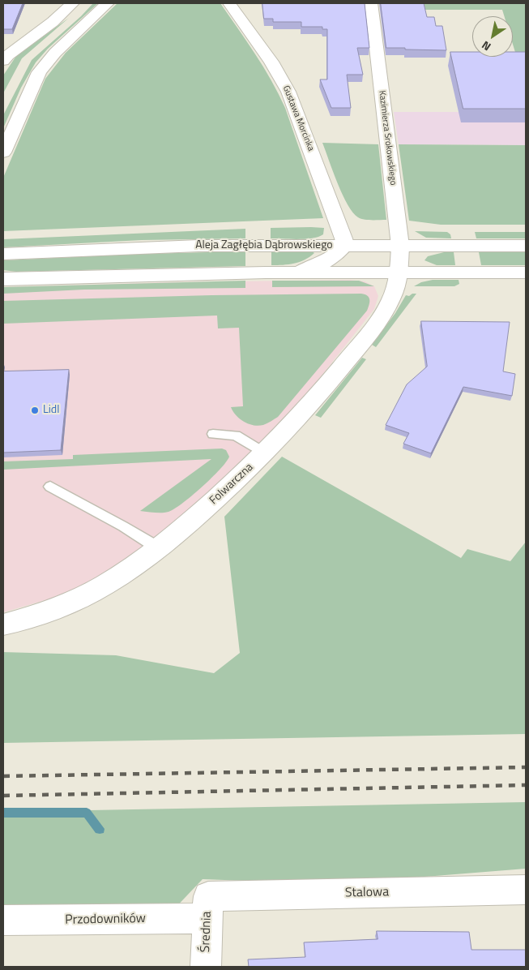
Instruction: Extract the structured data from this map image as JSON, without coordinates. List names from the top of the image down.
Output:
{
  "streets": {
    "street": [
      "Gustawa Morcinka",
      "Kazimierza Srokowskiego",
      "Aleja Zagłębia Dąbrowskiego",
      "Folwarczna",
      "Stalowa",
      "Przodowników",
      "Średnia"
    ]
  },
  "crossings": [
    ["Gustawa Morcinka", "Aleja Zagłębia Dąbrowskiego"],
    ["Kazimierza Srokowskiego", "Aleja Zagłębia Dąbrowskiego"],
    ["Kazimierza Srokowskiego", "Folwarczna"],
    ["Stalowa", "Przodowników"],
    ["Stalowa", "Średnia"],
    ["Przodowników", "Średnia"]
  ],
  "places": ["Lidl"],
  "north": "bottom left"
}
